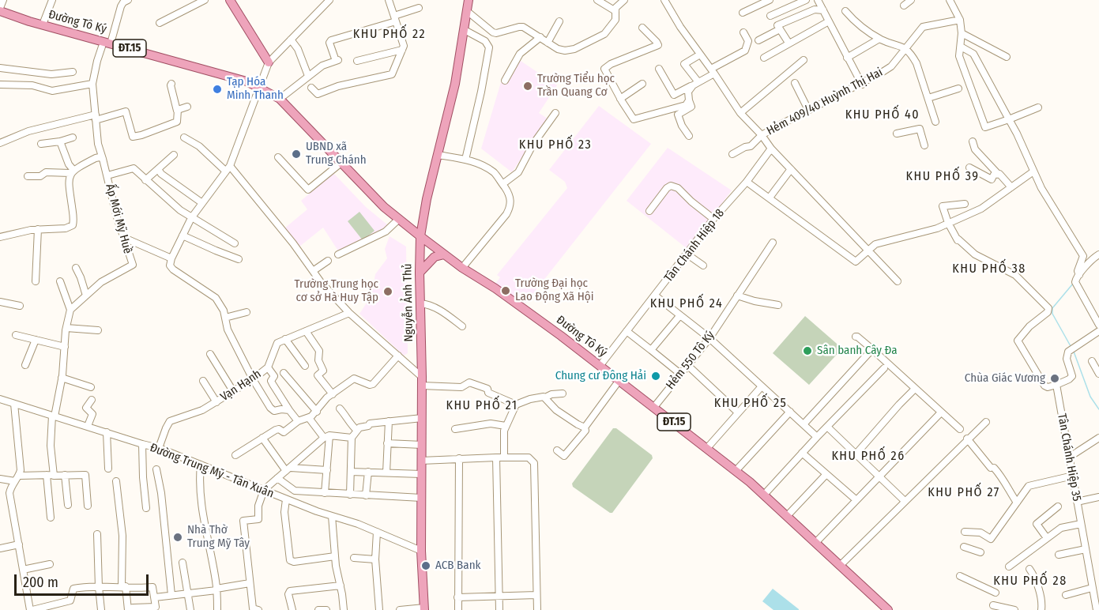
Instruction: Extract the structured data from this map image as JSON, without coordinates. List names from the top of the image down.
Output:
{
  "streets": {
    "main road": ["Đường Tô Ký", "ĐT.15", "Nguyễn Ảnh Thủ"],
    "street": [
      "Hẻm 409/40 Huỳnh Thị Hai",
      "Ấp Mới Mỹ Huề",
      "Tân Chánh Hiệp 18",
      "Hẻm 550 Tô Ký",
      "Vạn Hạnh",
      "Tân Chánh Hiệp 35",
      "Đường Trung Mỹ - Tân Xuân"
    ]
  },
  "crossings": [
    ["Đường Tô Ký", "Ấp Mới Mỹ Huề"],
    ["Đường Tô Ký", "Tân Chánh Hiệp 18"],
    ["Đường Tô Ký", "Nguyễn Ảnh Thủ"],
    ["Đường Tô Ký", "Hẻm 550 Tô Ký"],
    ["Nguyễn Ảnh Thủ", "Đường Trung Mỹ - Tân Xuân"],
    ["Vạn Hạnh", "Đường Trung Mỹ - Tân Xuân"]
  ],
  "districts": [
    "KHU PHỐ 22",
    "KHU PHỐ 40",
    "KHU PHỐ 23",
    "KHU PHỐ 39",
    "KHU PHỐ 38",
    "KHU PHỐ 24",
    "KHU PHỐ 25",
    "KHU PHỐ 21",
    "KHU PHỐ 26",
    "KHU PHỐ 27",
    "KHU PHỐ 28"
  ],
  "places": [
    "Trường Tiểu học Trần Quang Cơ",
    "Tạp Hóa Minh Thanh",
    "UBND xã Trung Chánh",
    "Trường Đại học Lao Động Xã Hội",
    "Trường Trung học cơ sở Hà Huy Tập",
    "Sân banh Cây Đa",
    "Chung cư Đông Hải",
    "Chùa Giác Vương",
    "Nhà Thờ Trung Mỹ Tây",
    "ACB Bank"
  ],
  "scale_bar": "200 m"
}
